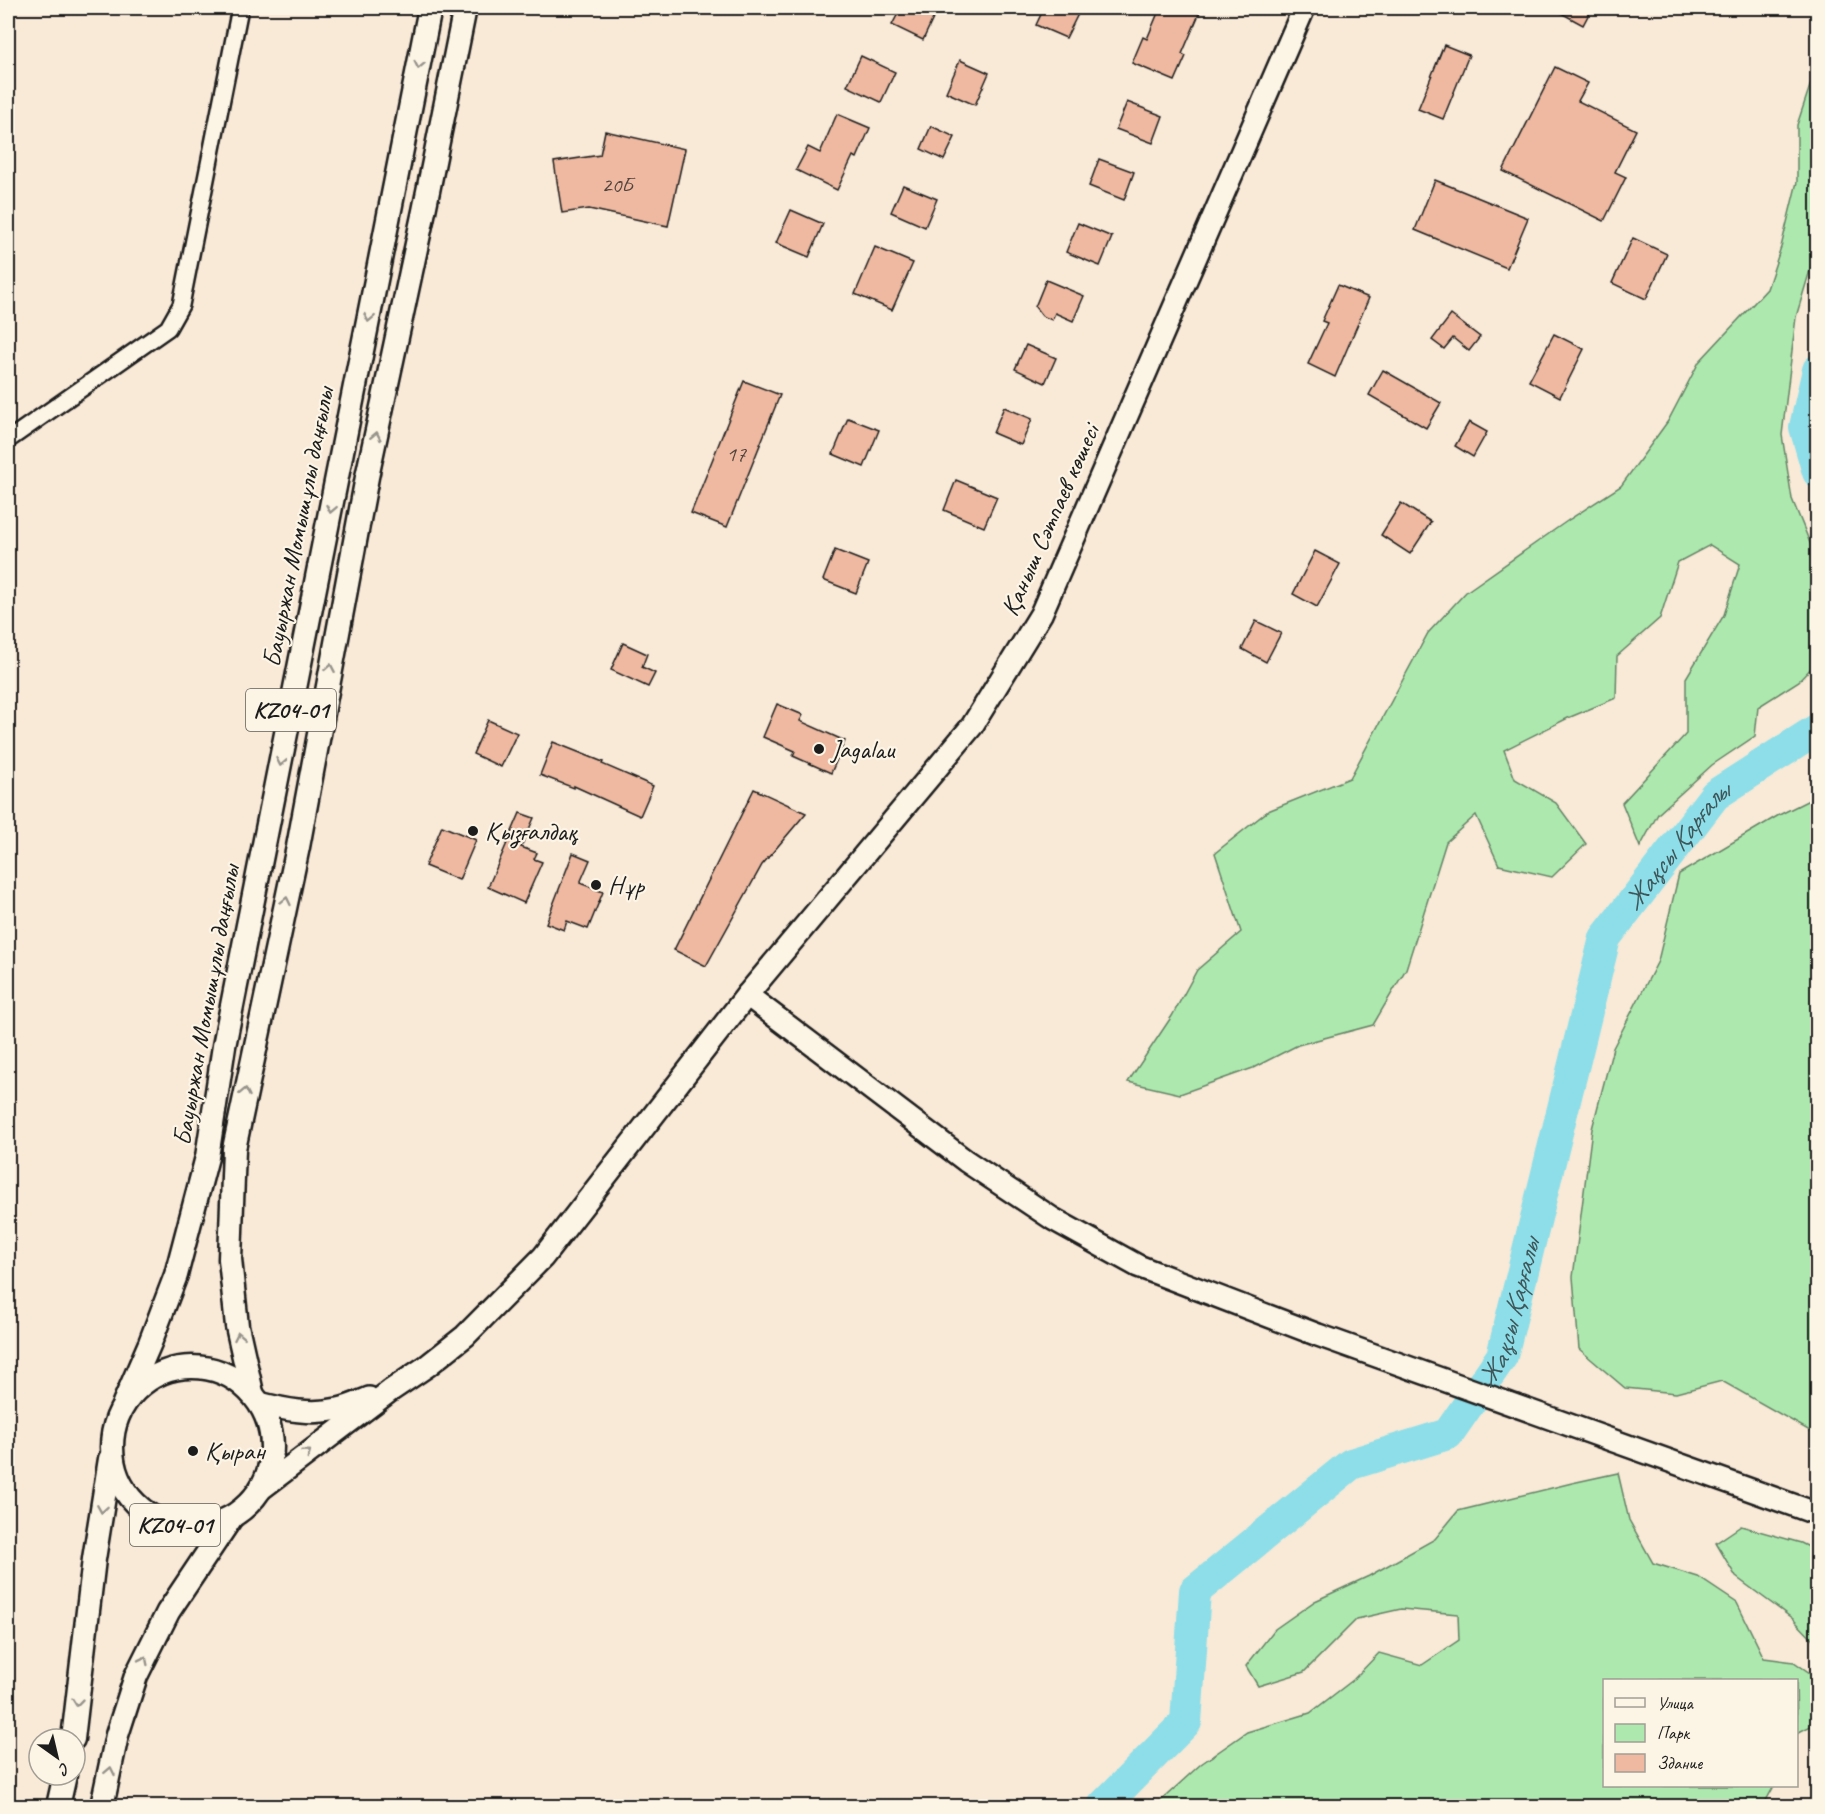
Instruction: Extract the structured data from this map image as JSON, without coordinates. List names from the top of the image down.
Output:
{
  "streets": {
    "main road": ["Қаныш Сәтпаев көшесі", "Бауыржан Момышұлы даңғылы", "KZ04-01"]
  },
  "crossings": [
    ["Бауыржан Момышұлы даңғылы", "KZ04-01"]
  ],
  "water": ["Жақсы Қарғалы"],
  "places": [
    "Jagalau",
    "Қызғалдақ",
    "Нұр",
    "Қыран"
  ],
  "house_numbers": ["20Б", "17"],
  "legend": ["Улица", "Парк", "Здание"],
  "north": "bottom right"
}
